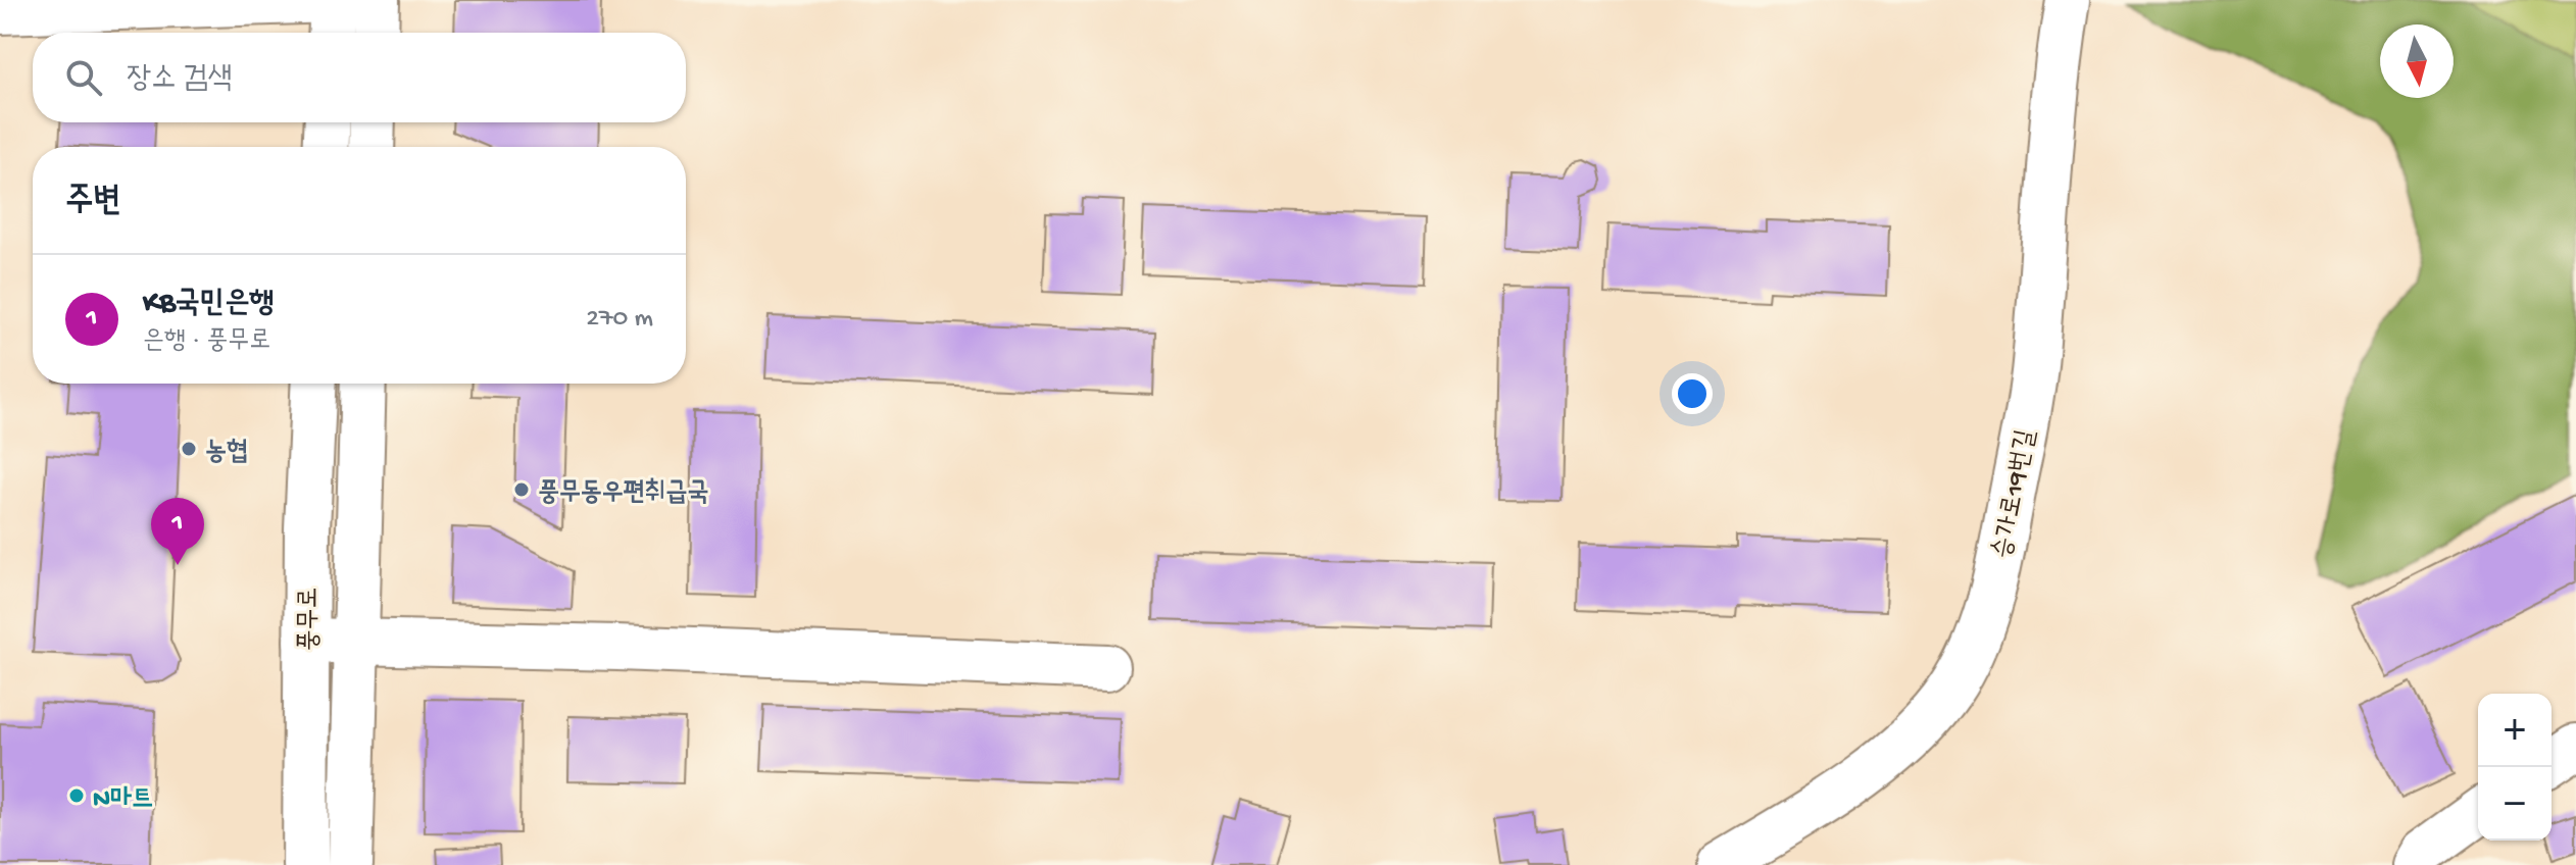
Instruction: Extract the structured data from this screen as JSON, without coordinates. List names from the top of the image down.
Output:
{
  "streets": {
    "street": ["승가로19번길", "풍무로"]
  },
  "places": ["농협", "풍무동우편취급국", "N마트"],
  "north": "bottom",
  "page": {
    "search": "장소 검색",
    "heading": "주변",
    "list": [
      {
        "mark": "1",
        "name": "KB국민은행",
        "note": "은행 · 풍무로",
        "value": "270 m"
      }
    ],
    "pins": "1",
    "map_buttons": ["+", "−"]
  }
}
